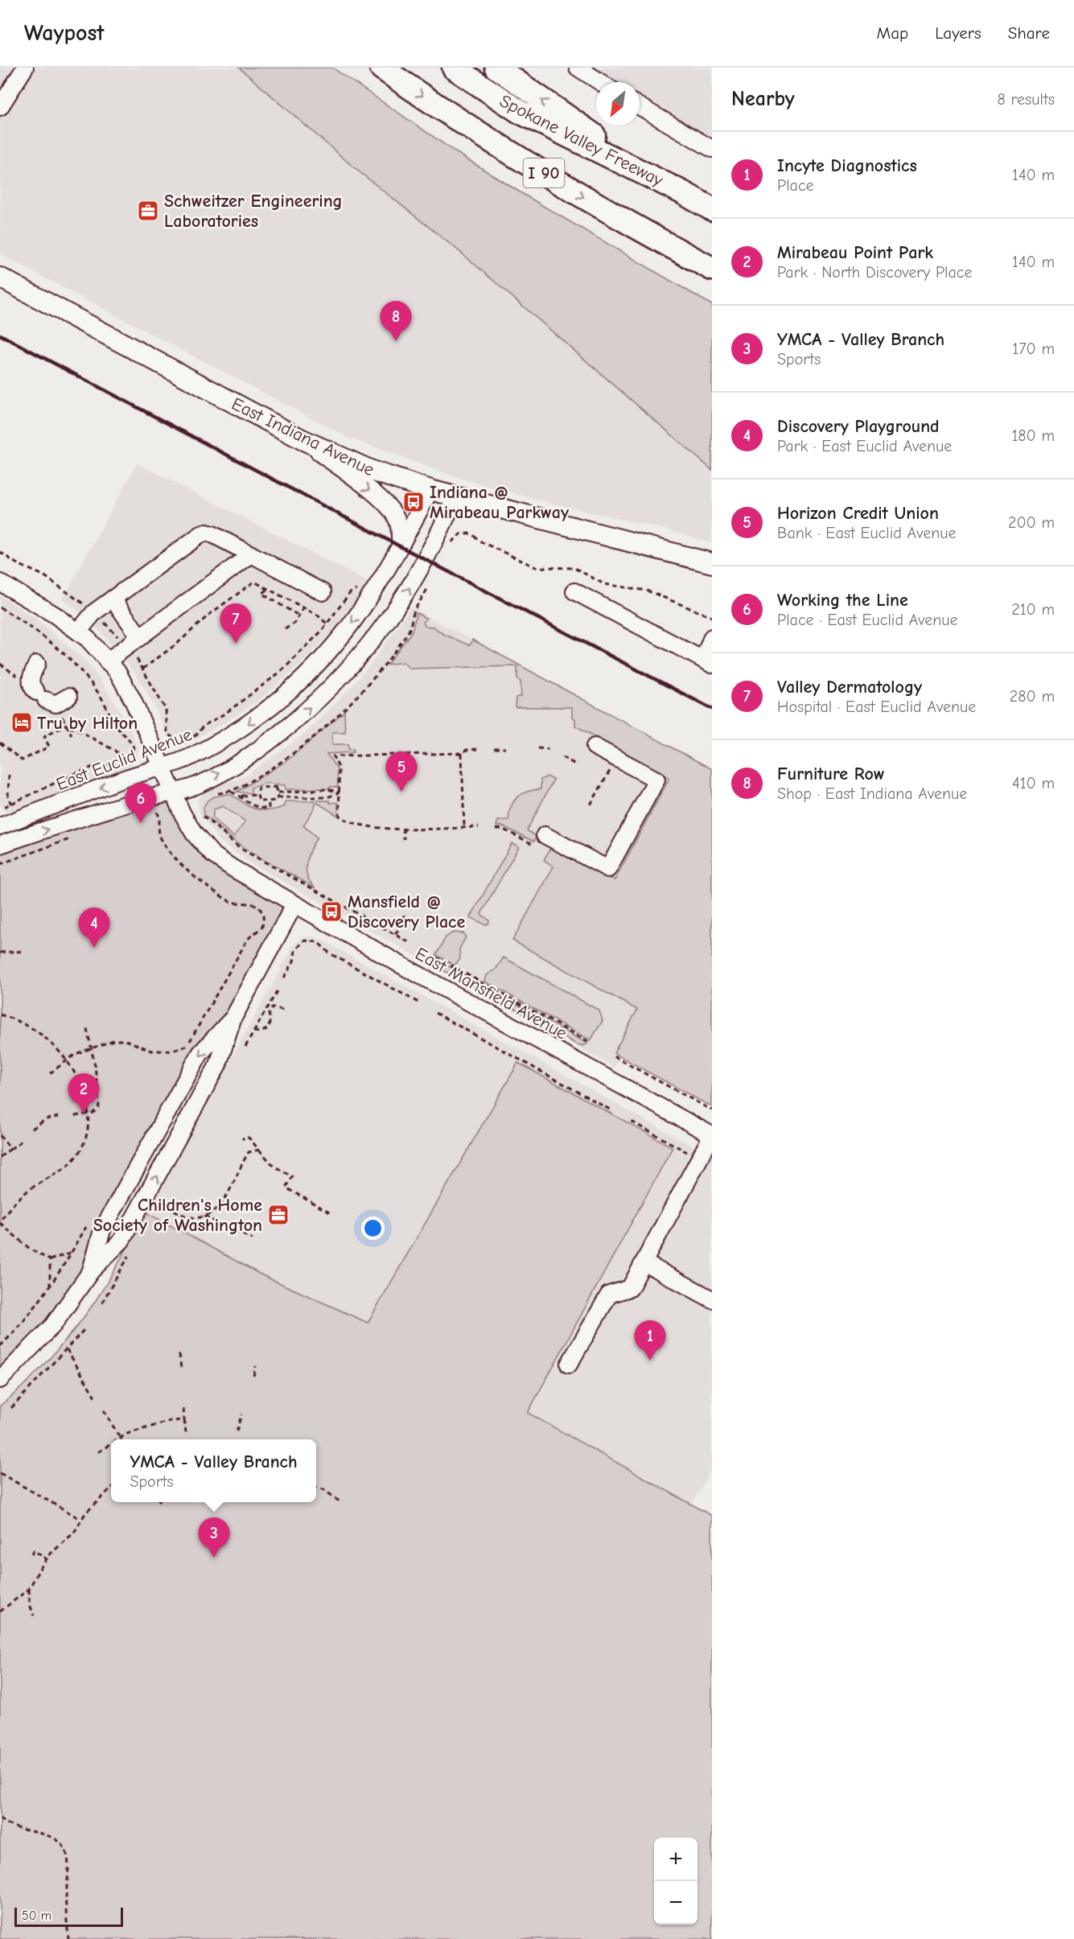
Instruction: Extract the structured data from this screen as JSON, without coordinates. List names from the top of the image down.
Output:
{
  "streets": {
    "highway": ["Spokane Valley Freeway", "I 90"],
    "main road": ["East Indiana Avenue"],
    "street": ["East Euclid Avenue", "East Mansfield Avenue"]
  },
  "crossings": [
    ["East Indiana Avenue", "East Euclid Avenue"],
    ["East Euclid Avenue", "East Mansfield Avenue"]
  ],
  "places": {
    "office": ["Schweitzer Engineering Laboratories", "Children's Home Society of Washington"],
    "bus stop": ["Indiana @ Mirabeau Parkway", "Mansfield @ Discovery Place"],
    "hotel": ["Tru by Hilton"]
  },
  "scale_bar": "50 m",
  "north": "bottom left",
  "page": {
    "header": "Waypost",
    "nav": ["Map", "Layers", "Share"],
    "heading": ["Nearby", "8 results"],
    "list": [
      {
        "mark": "1",
        "name": "Incyte Diagnostics",
        "note": "Place",
        "value": "140 m"
      },
      {
        "mark": "2",
        "name": "Mirabeau Point Park",
        "note": "Park · North Discovery Place",
        "value": "140 m"
      },
      {
        "mark": "3",
        "name": "YMCA - Valley Branch",
        "note": "Sports",
        "value": "170 m"
      },
      {
        "mark": "4",
        "name": "Discovery Playground",
        "note": "Park · East Euclid Avenue",
        "value": "180 m"
      },
      {
        "mark": "5",
        "name": "Horizon Credit Union",
        "note": "Bank · East Euclid Avenue",
        "value": "200 m"
      },
      {
        "mark": "6",
        "name": "Working the Line",
        "note": "Place · East Euclid Avenue",
        "value": "210 m"
      },
      {
        "mark": "7",
        "name": "Valley Dermatology",
        "note": "Hospital · East Euclid Avenue",
        "value": "280 m"
      },
      {
        "mark": "8",
        "name": "Furniture Row",
        "note": "Shop · East Indiana Avenue",
        "value": "410 m"
      }
    ],
    "pins": [
      "8",
      "7",
      "5",
      "6",
      "4",
      "2",
      "1",
      "3"
    ],
    "popup": ["YMCA - Valley Branch", "Sports"],
    "map_buttons": ["+", "−"],
    "scale": "50 m"
  }
}
